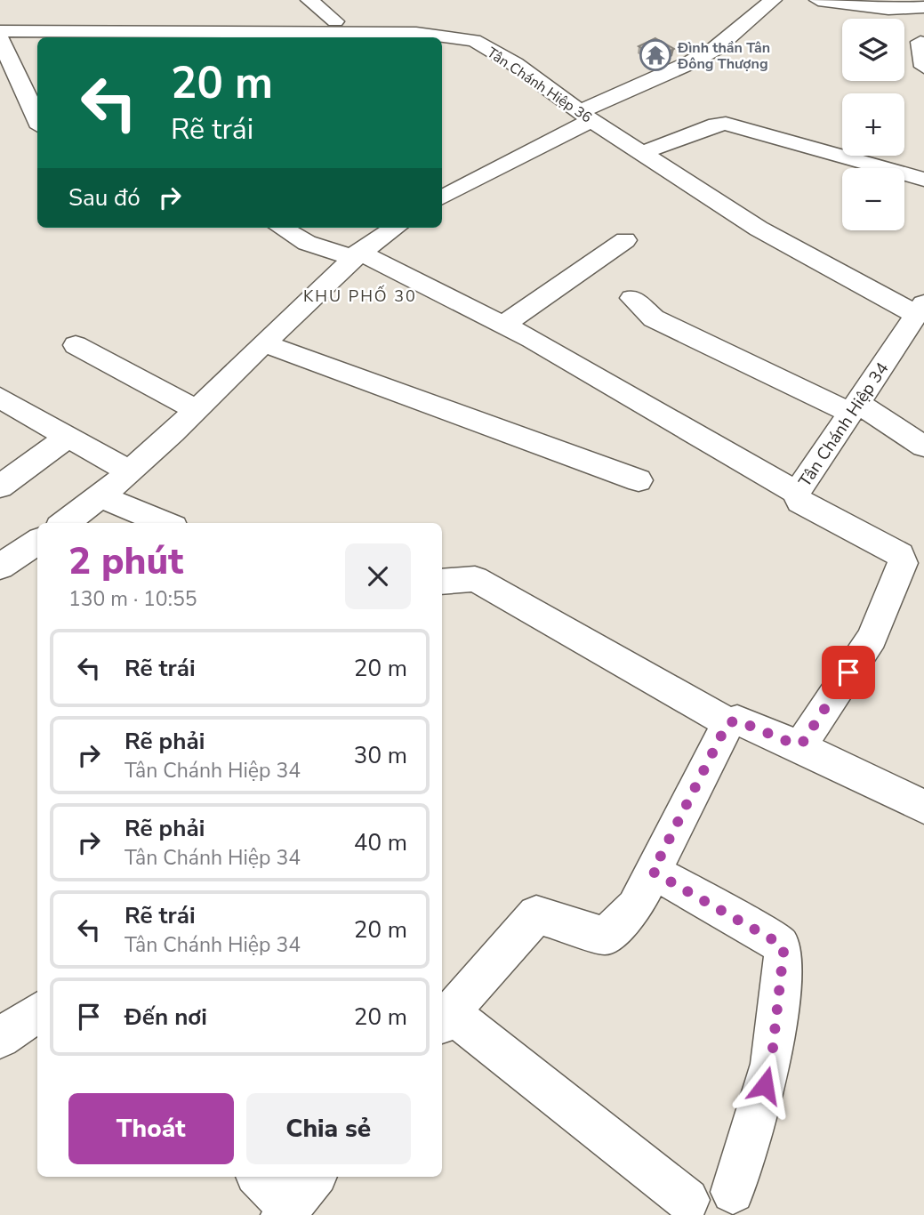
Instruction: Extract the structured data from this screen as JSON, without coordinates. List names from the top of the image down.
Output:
{
  "streets": {
    "street": ["Tân Chánh Hiệp 36", "Tân Chánh Hiệp 34"]
  },
  "crossings": [
    ["Tân Chánh Hiệp 36", "Tân Chánh Hiệp 34"]
  ],
  "districts": ["KHU PHỐ 30"],
  "places": {
    "temple": ["Đình thần Tân Đông Thượng"]
  },
  "page": {
    "map_buttons": ["+", "−"],
    "turn": ["20 m", "Rẽ trái"],
    "then": "Sau đó",
    "heading": ["2 phút", "130 m · 10:55"],
    "list": [
      {
        "name": "Rẽ trái",
        "value": "20 m"
      },
      {
        "name": "Rẽ phải",
        "note": "Tân Chánh Hiệp 34",
        "value": "30 m"
      },
      {
        "name": "Rẽ phải",
        "note": "Tân Chánh Hiệp 34",
        "value": "40 m"
      },
      {
        "name": "Rẽ trái",
        "note": "Tân Chánh Hiệp 34",
        "value": "20 m"
      },
      {
        "name": "Đến nơi",
        "value": "20 m"
      }
    ],
    "buttons": ["Thoát", "Chia sẻ"]
  }
}
